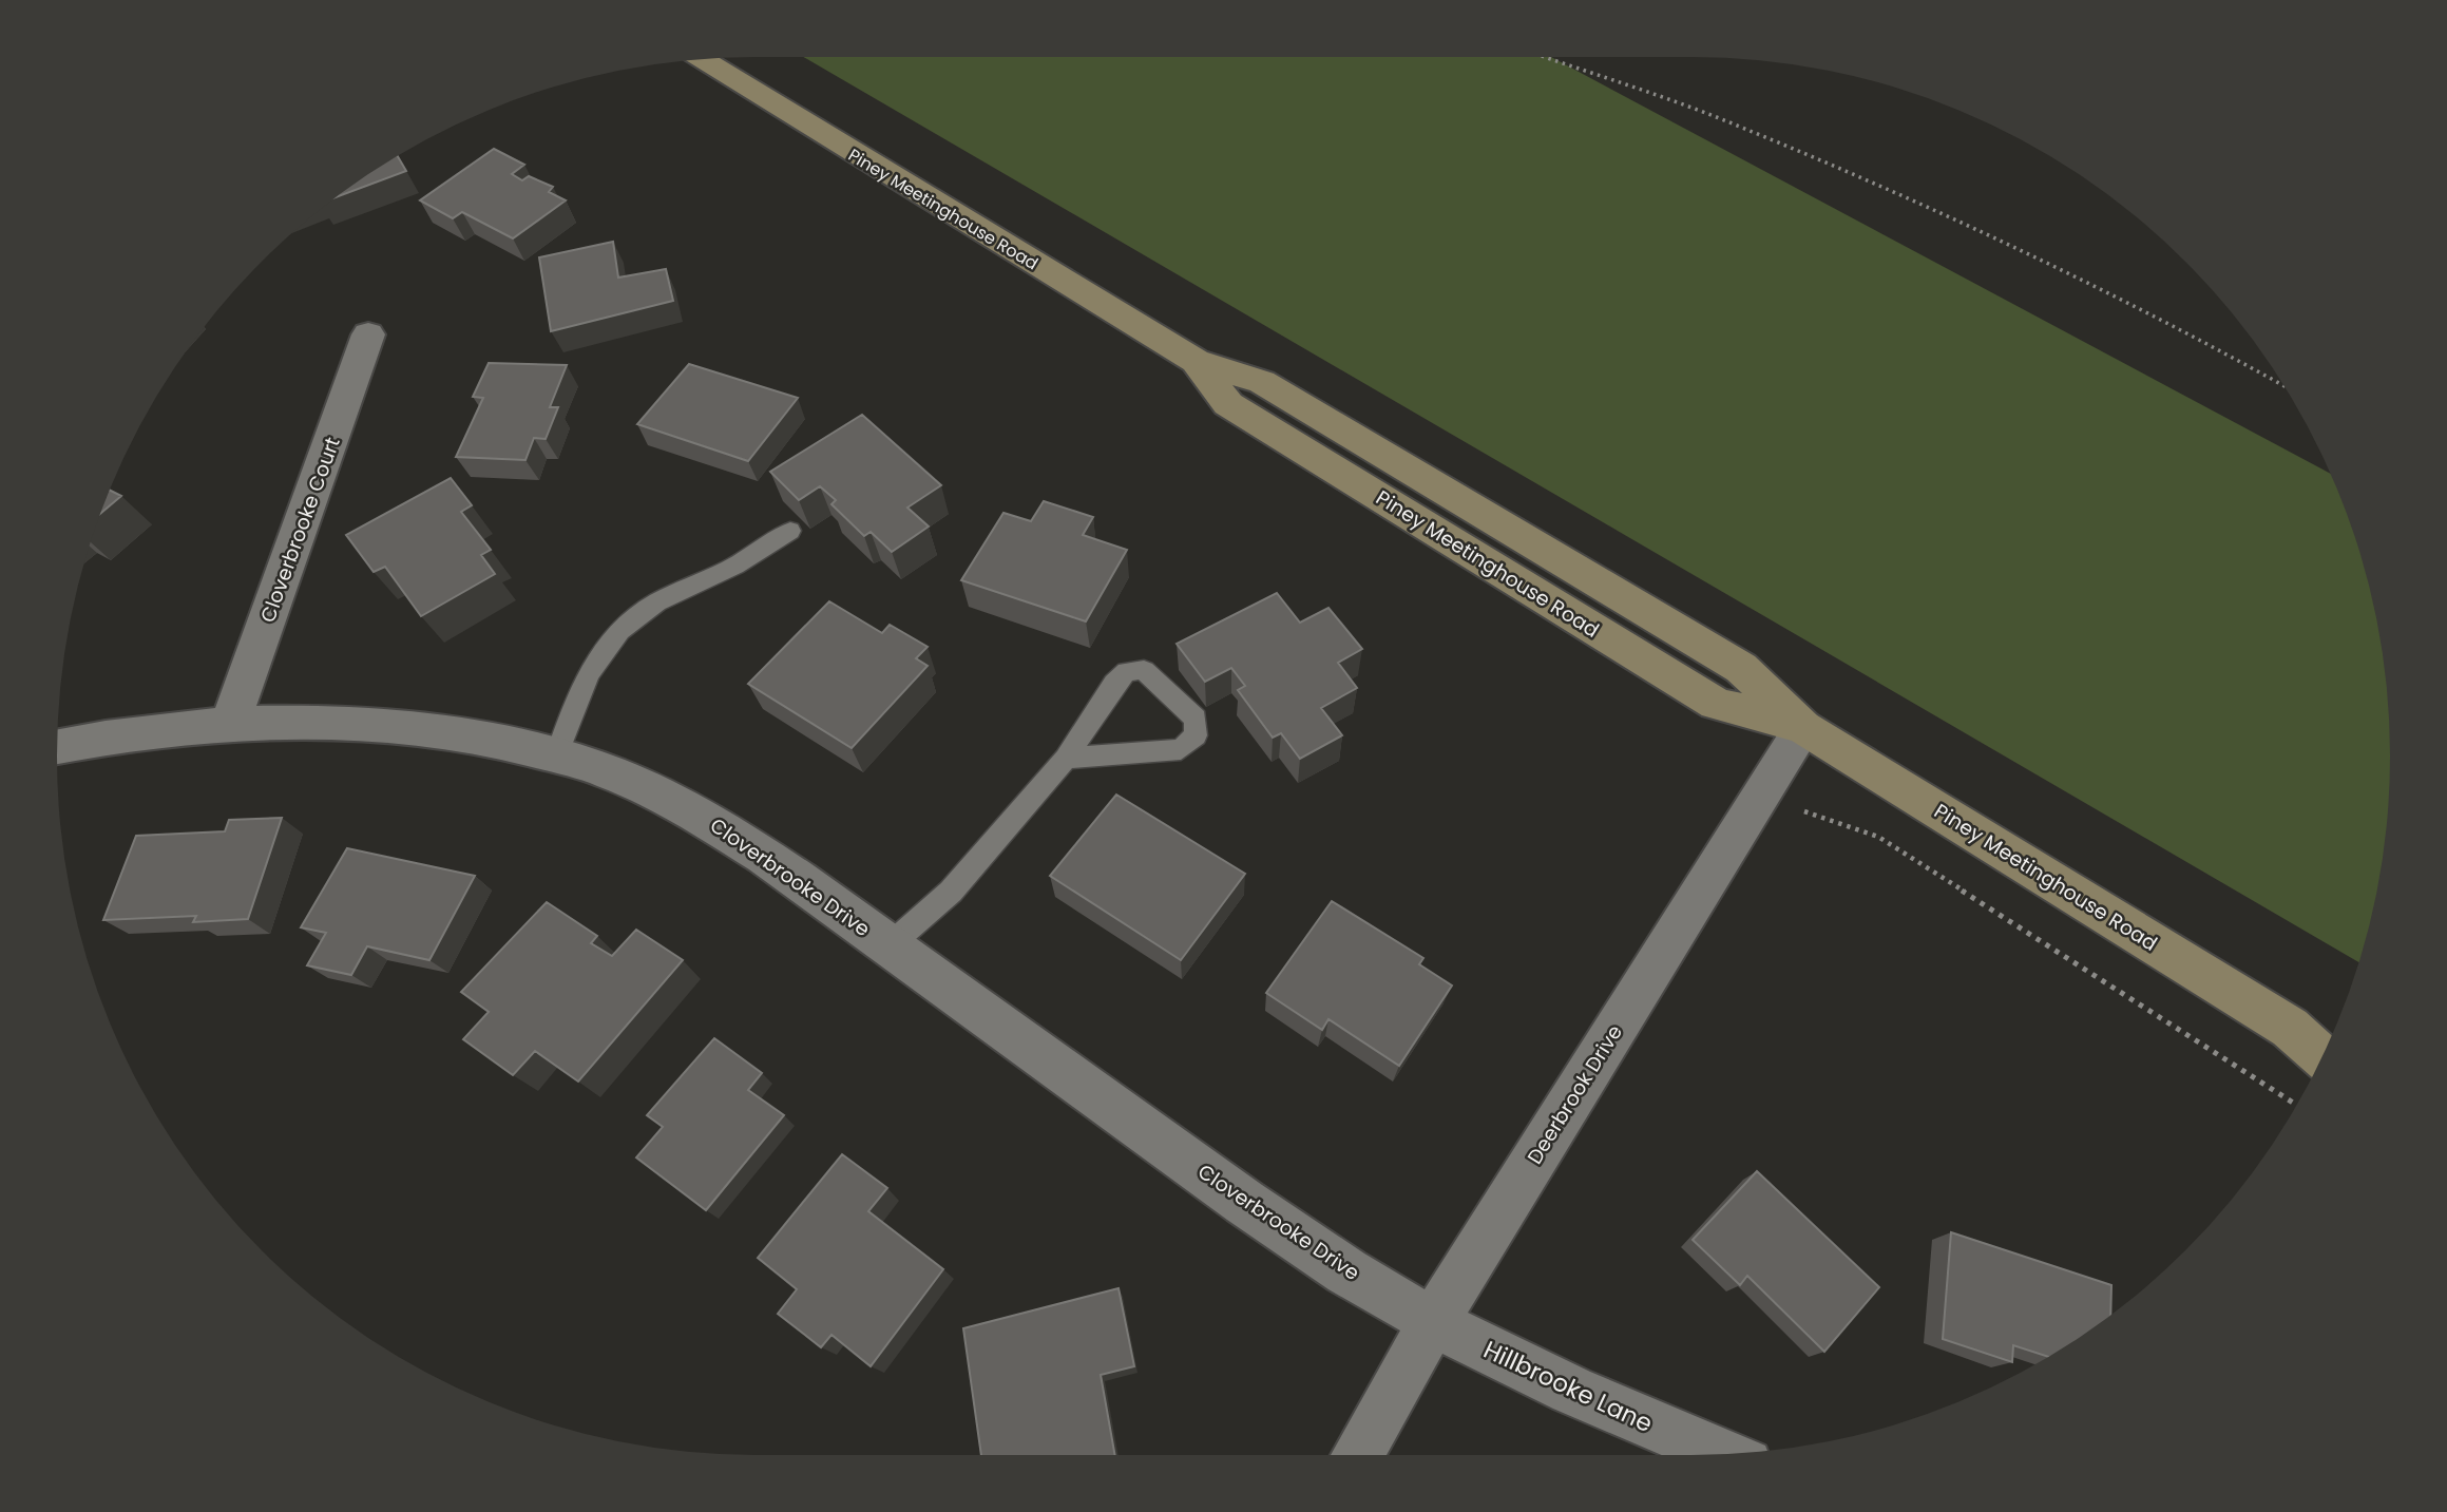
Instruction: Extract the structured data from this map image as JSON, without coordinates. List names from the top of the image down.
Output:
{
  "streets": {
    "main road": ["Piney Meetinghouse Road"],
    "street": [
      "Cloverbrooke Court",
      "Cloverbrooke Drive",
      "Deerbrook Drive",
      "Hillbrooke Lane"
    ]
  },
  "crossings": [
    ["Piney Meetinghouse Road", "Deerbrook Drive"],
    ["Cloverbrooke Court", "Cloverbrooke Drive"],
    ["Cloverbrooke Drive", "Deerbrook Drive"],
    ["Cloverbrooke Drive", "Hillbrooke Lane"],
    ["Deerbrook Drive", "Hillbrooke Lane"]
  ]
}
